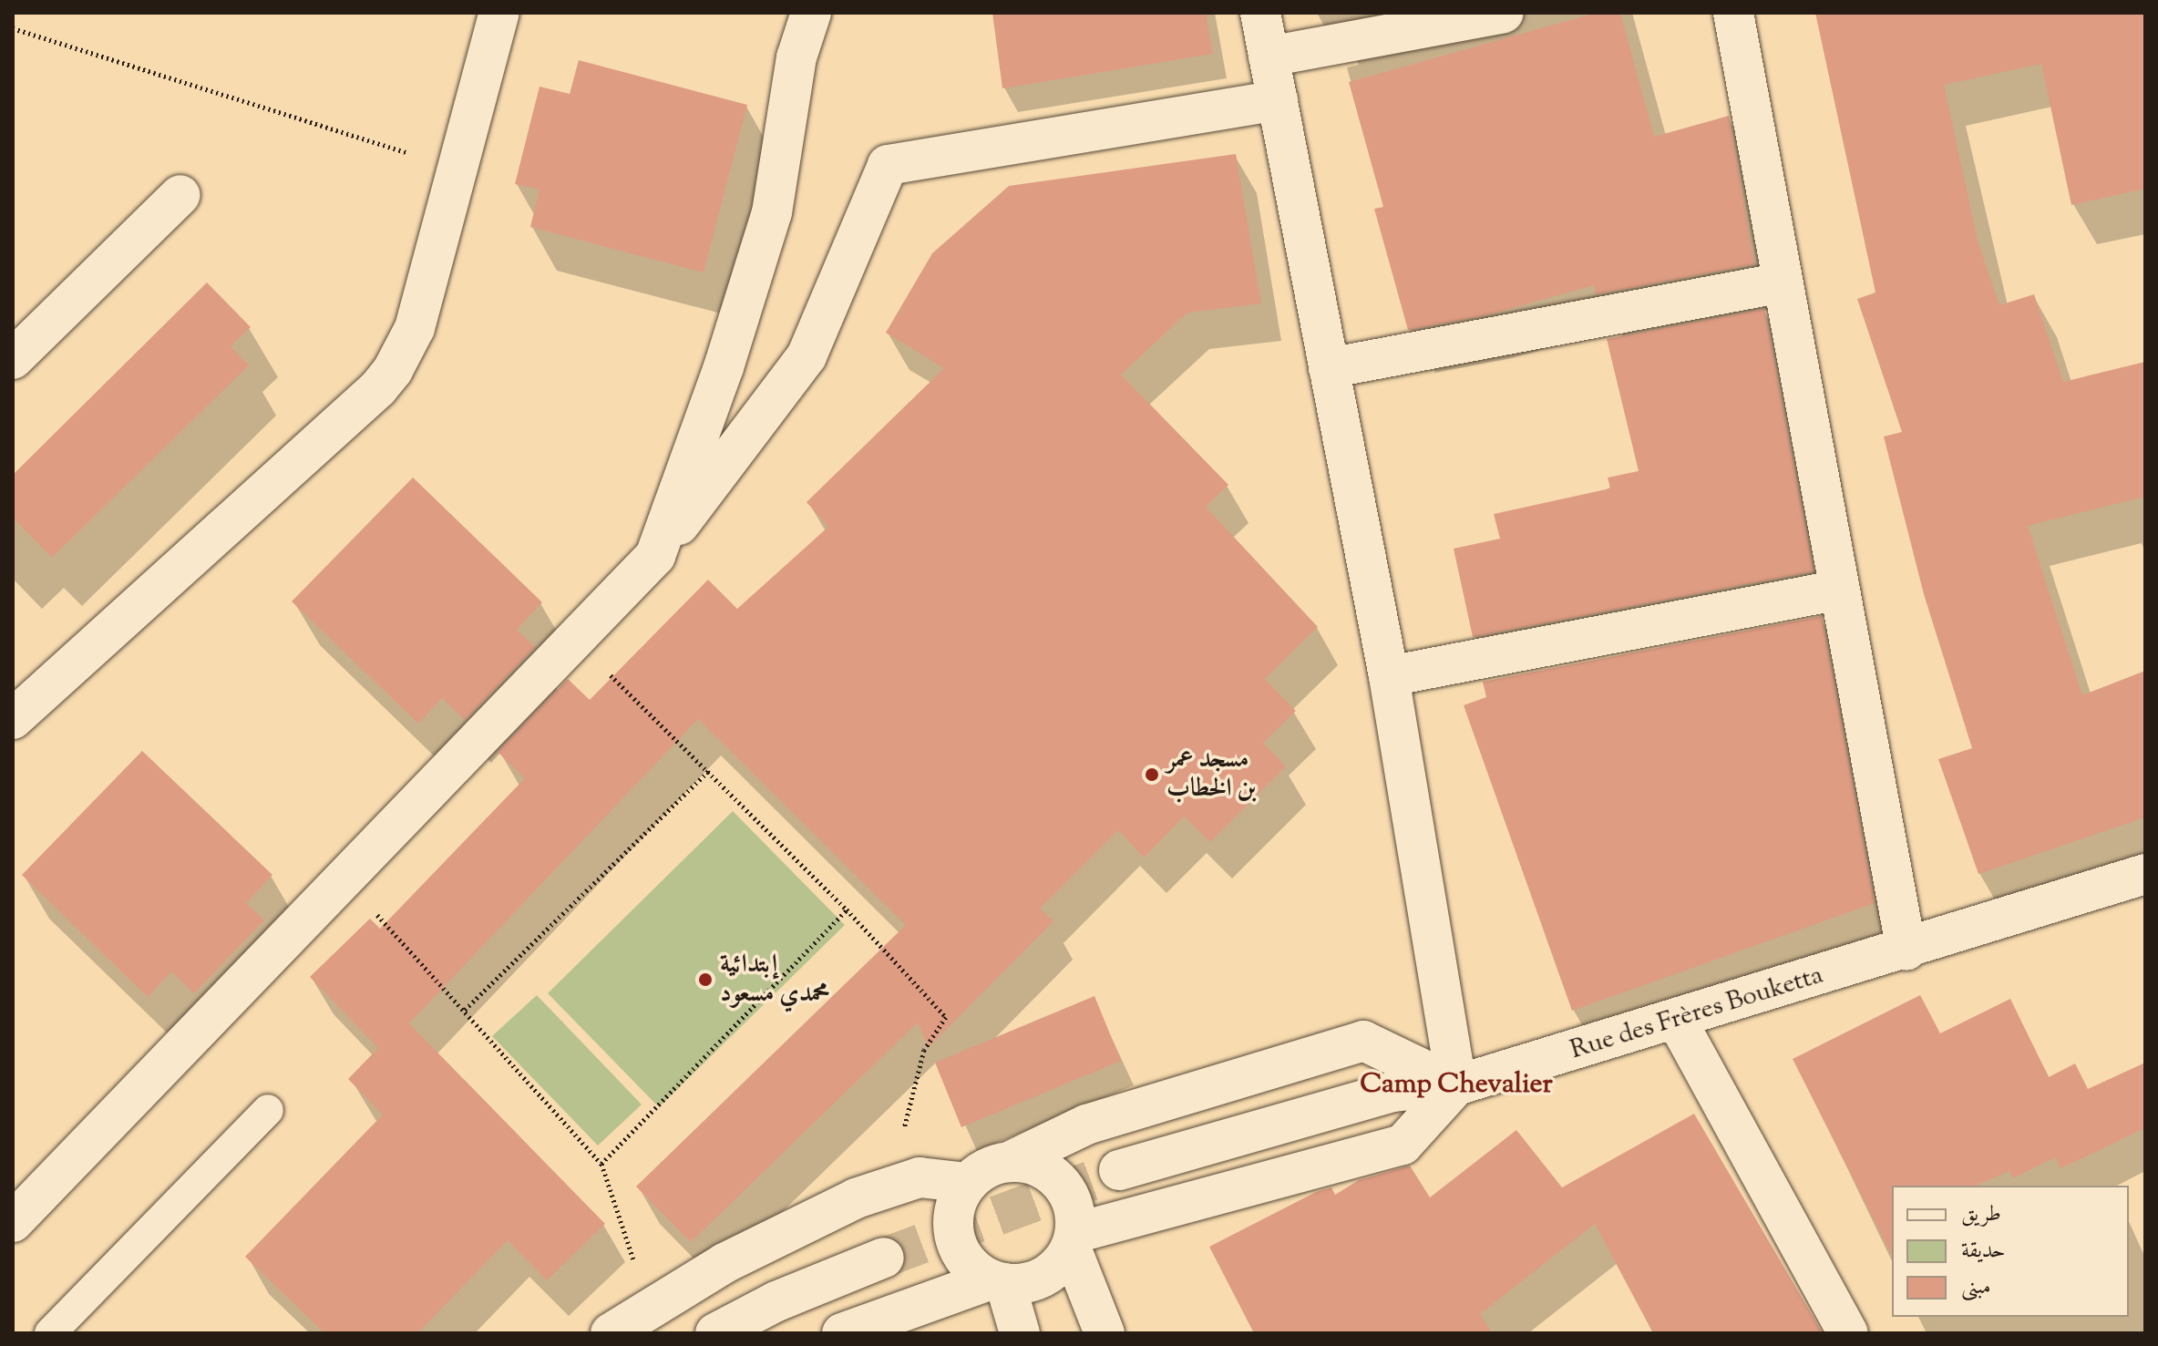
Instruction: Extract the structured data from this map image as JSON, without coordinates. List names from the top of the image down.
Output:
{
  "streets": {
    "street": ["Rue des Frères Bouketta"]
  },
  "districts": ["Camp Chevalier"],
  "places": ["مسجد عمر بن الخطاب", "إبتدائية محمدي مسعود"],
  "legend": ["طريق", "حديقة", "مبنى"]
}
